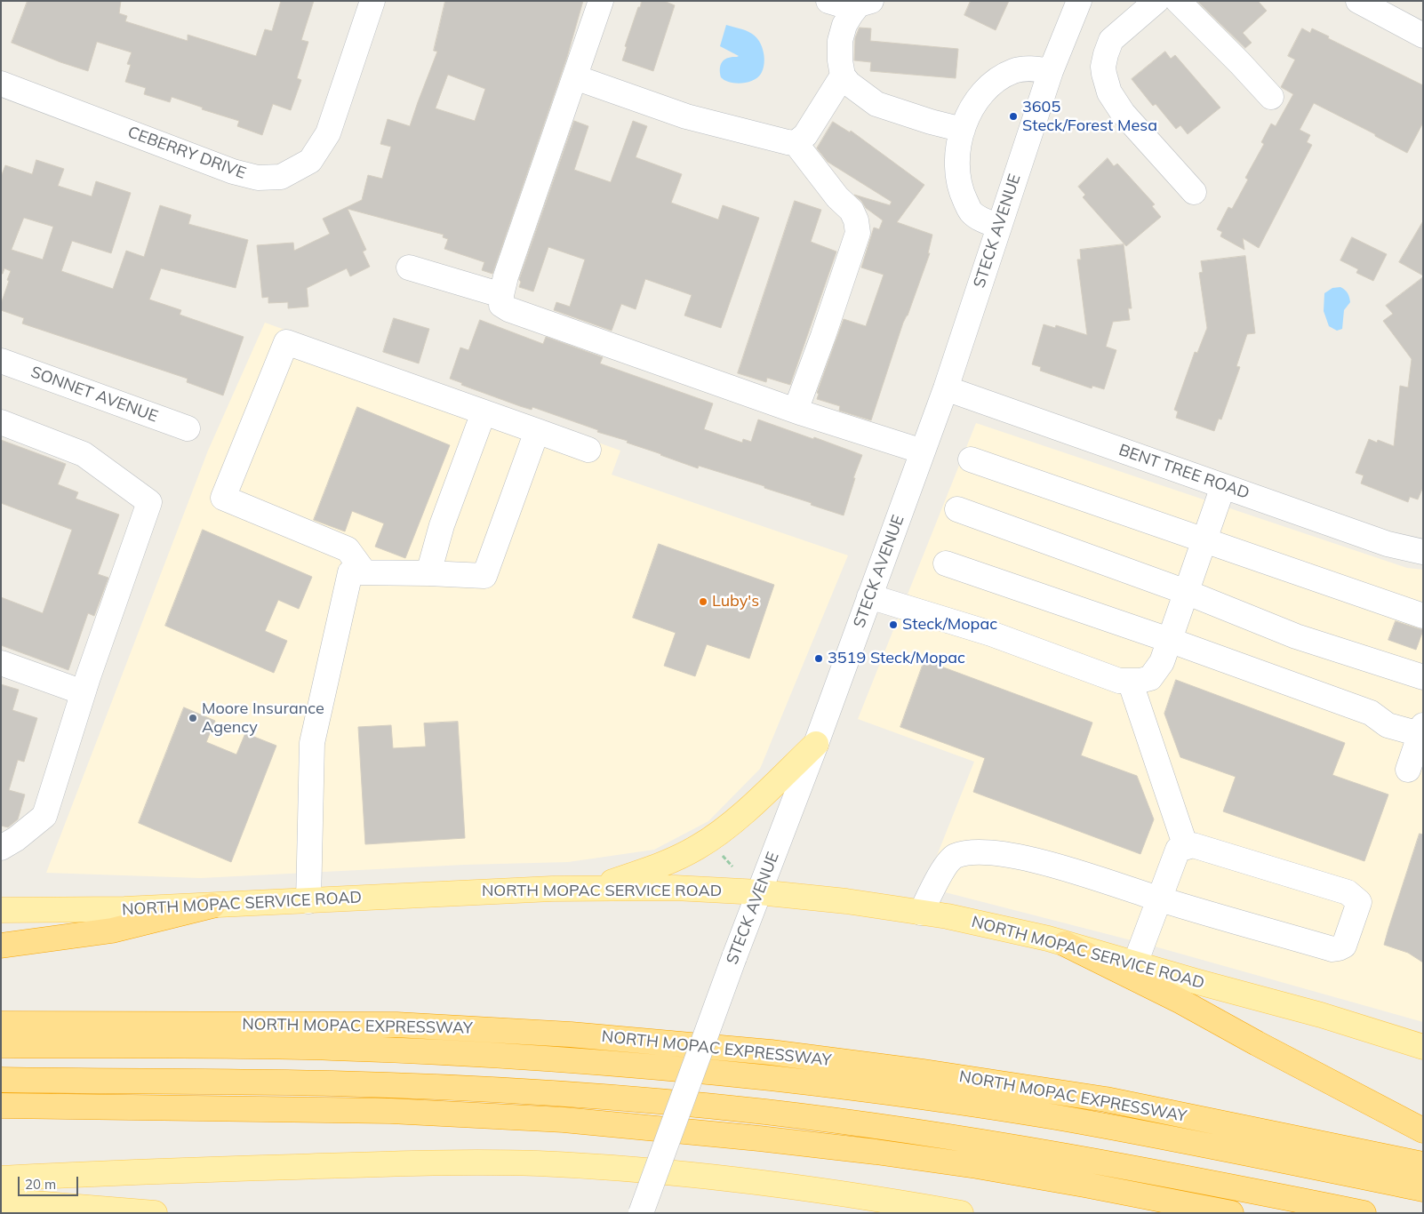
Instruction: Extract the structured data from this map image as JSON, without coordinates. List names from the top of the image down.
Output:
{
  "streets": {
    "highway": ["NORTH MOPAC EXPRESSWAY"],
    "main road": ["NORTH MOPAC SERVICE ROAD"],
    "street": [
      "CEBERRY DRIVE",
      "STECK AVENUE",
      "SONNET AVENUE",
      "BENT TREE ROAD"
    ]
  },
  "crossings": [
    ["STECK AVENUE", "BENT TREE ROAD"],
    ["STECK AVENUE", "NORTH MOPAC SERVICE ROAD"]
  ],
  "places": [
    "3605 Steck/Forest Mesa",
    "Luby's",
    "Steck/Mopac",
    "3519 Steck/Mopac",
    "Moore Insurance Agency"
  ],
  "scale_bar": "20 m"
}
